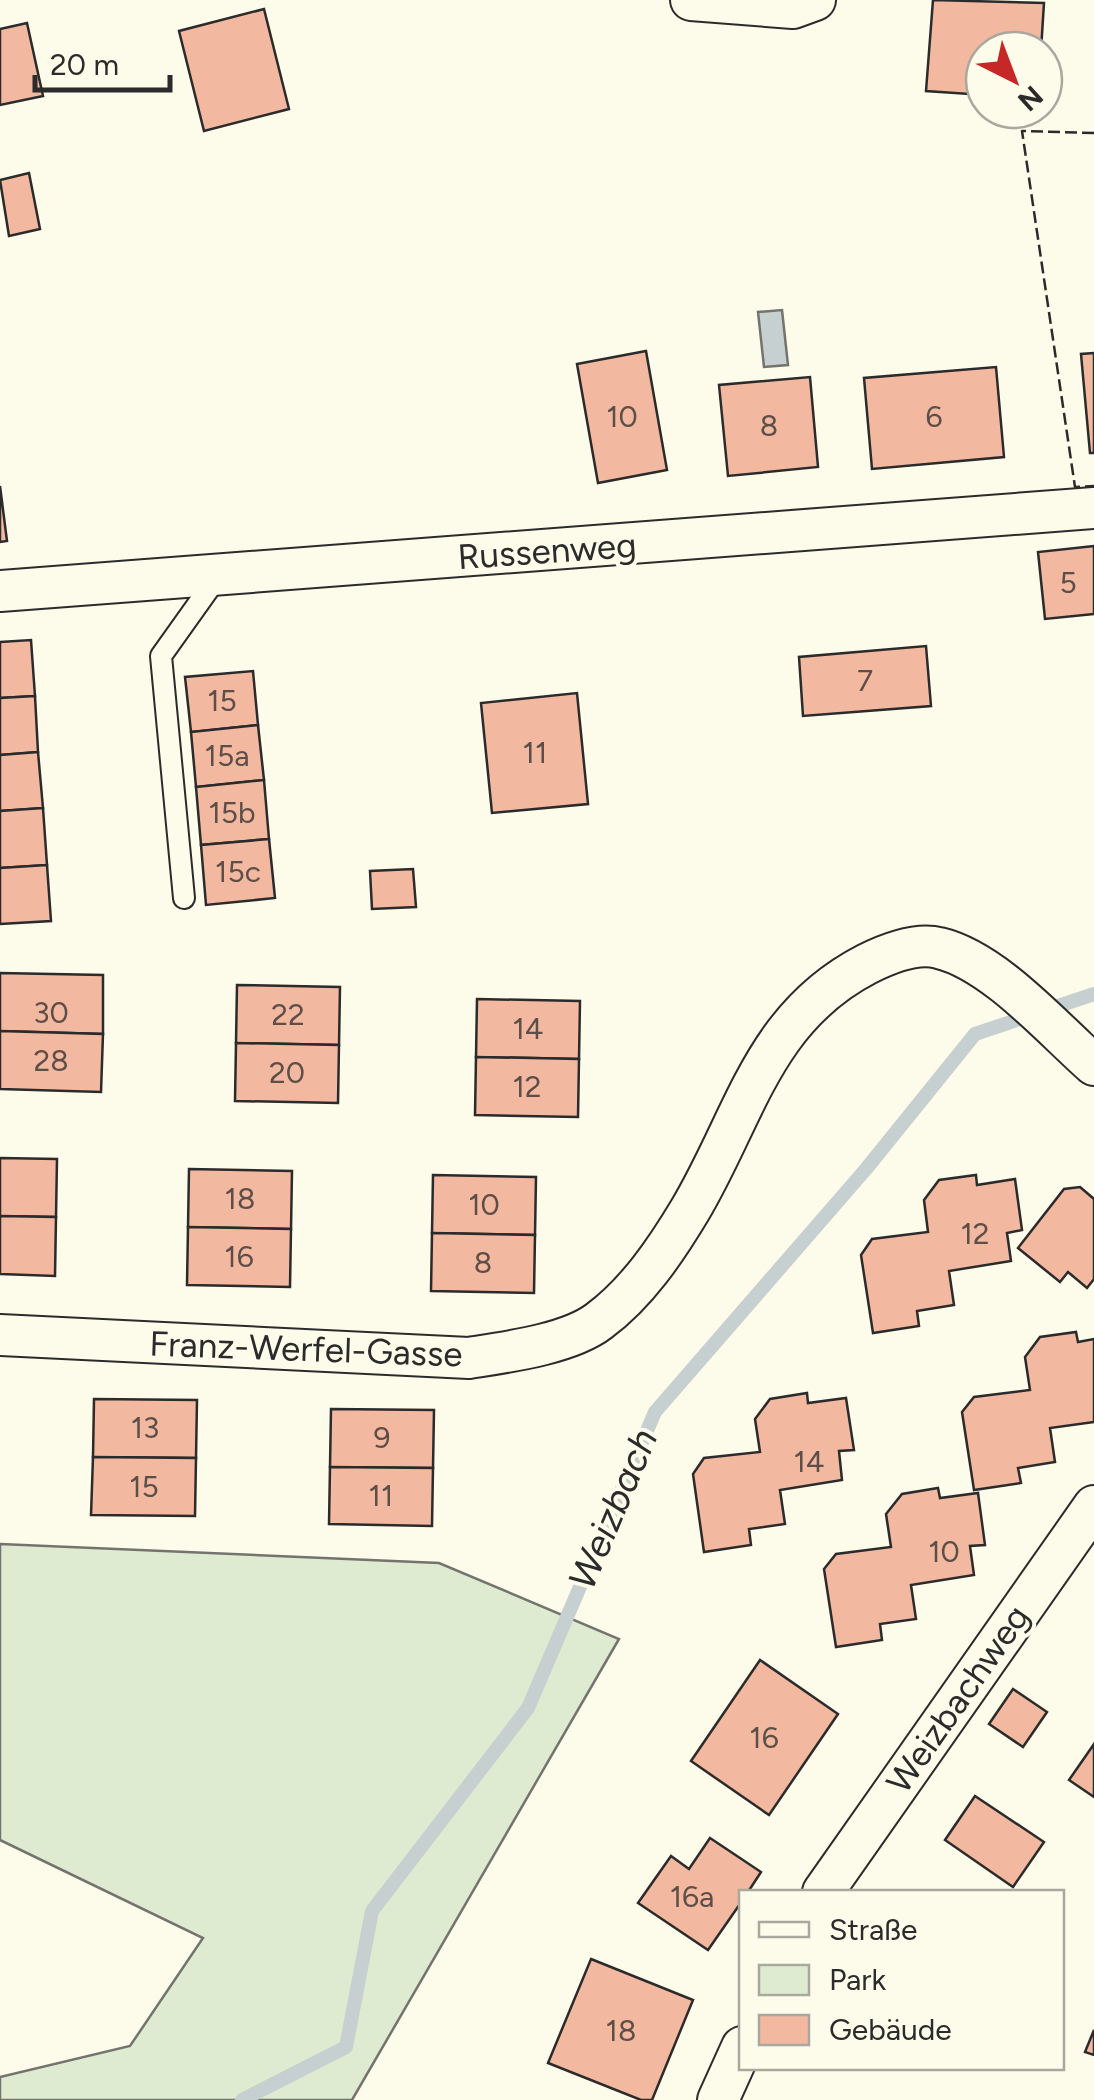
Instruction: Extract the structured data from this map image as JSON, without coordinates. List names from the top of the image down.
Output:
{
  "streets": {
    "street": ["Russenweg", "Franz-Werfel-Gasse", "Weizbachweg"]
  },
  "water": ["Weizbach"],
  "house_numbers": [
    "10",
    "6",
    "8",
    "5",
    "7",
    "15",
    "11",
    "15a",
    "15b",
    "15c",
    "30",
    "22",
    "14",
    "28",
    "20",
    "12",
    "18",
    "10",
    "12",
    "16",
    "8",
    "13",
    "9",
    "14",
    "15",
    "11",
    "10",
    "16",
    "16a",
    "18"
  ],
  "legend": ["Straße", "Park", "Gebäude"],
  "scale_bar": "20 m",
  "north": "bottom right"
}
